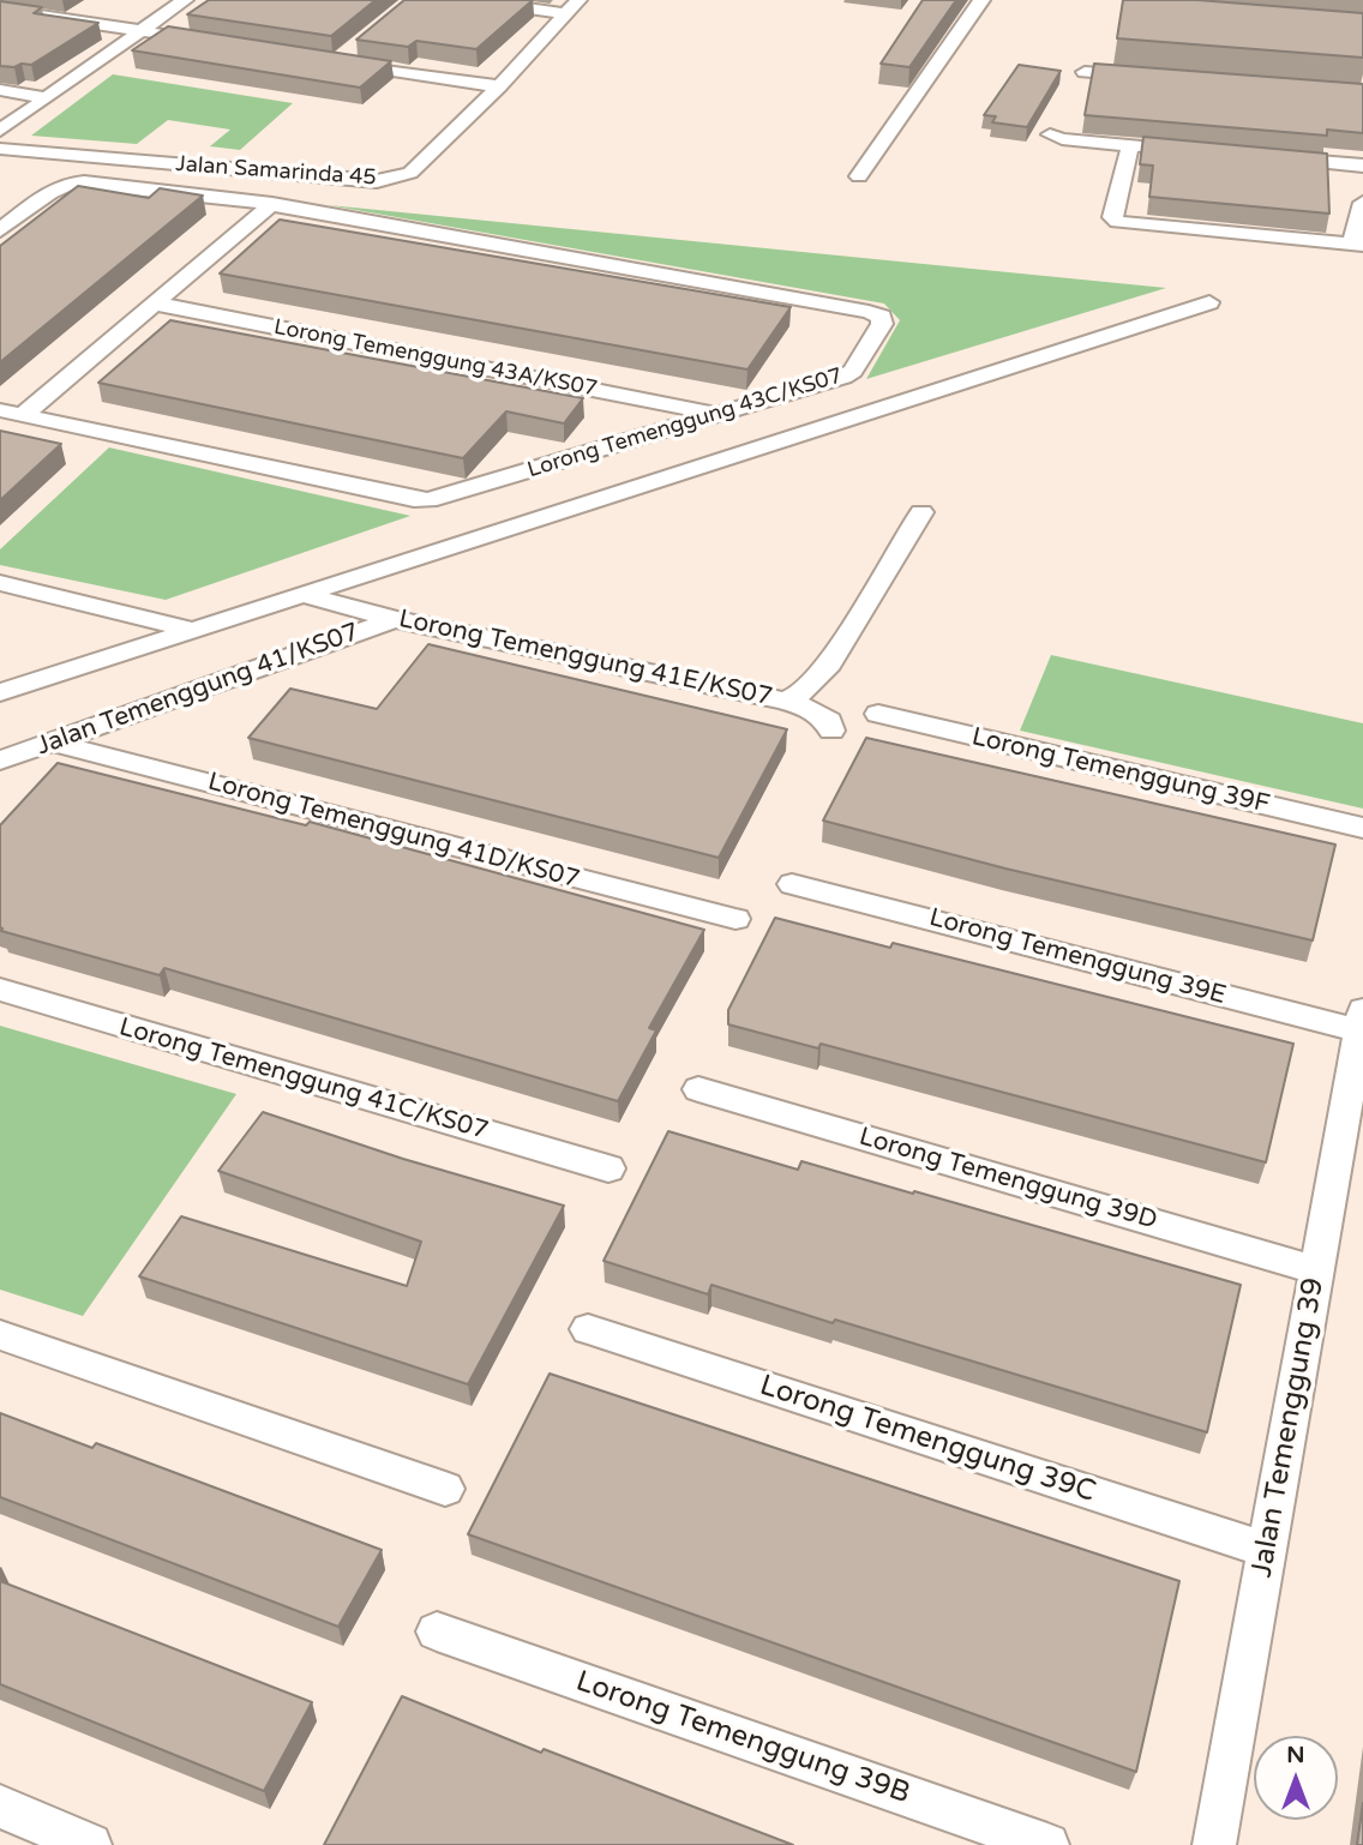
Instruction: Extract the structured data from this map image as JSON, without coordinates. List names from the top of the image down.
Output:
{
  "streets": {
    "street": [
      "Jalan Samarinda 45",
      "Lorong Temenggung 43A/KS07",
      "Lorong Temenggung 43C/KS07",
      "Lorong Temenggung 41E/KS07",
      "Jalan Temenggung 41/KS07",
      "Lorong Temenggung 39F",
      "Lorong Temenggung 41D/KS07",
      "Lorong Temenggung 39E",
      "Lorong Temenggung 41C/KS07",
      "Lorong Temenggung 39D",
      "Jalan Temenggung 39",
      "Lorong Temenggung 39C",
      "Lorong Temenggung 39B"
    ]
  },
  "crossings": [
    ["Lorong Temenggung 43A/KS07", "Lorong Temenggung 43C/KS07"],
    ["Lorong Temenggung 41E/KS07", "Jalan Temenggung 41/KS07"],
    ["Jalan Temenggung 41/KS07", "Lorong Temenggung 41D/KS07"],
    ["Lorong Temenggung 39E", "Jalan Temenggung 39"],
    ["Lorong Temenggung 39D", "Jalan Temenggung 39"],
    ["Jalan Temenggung 39", "Lorong Temenggung 39C"]
  ],
  "north": "top"
}
